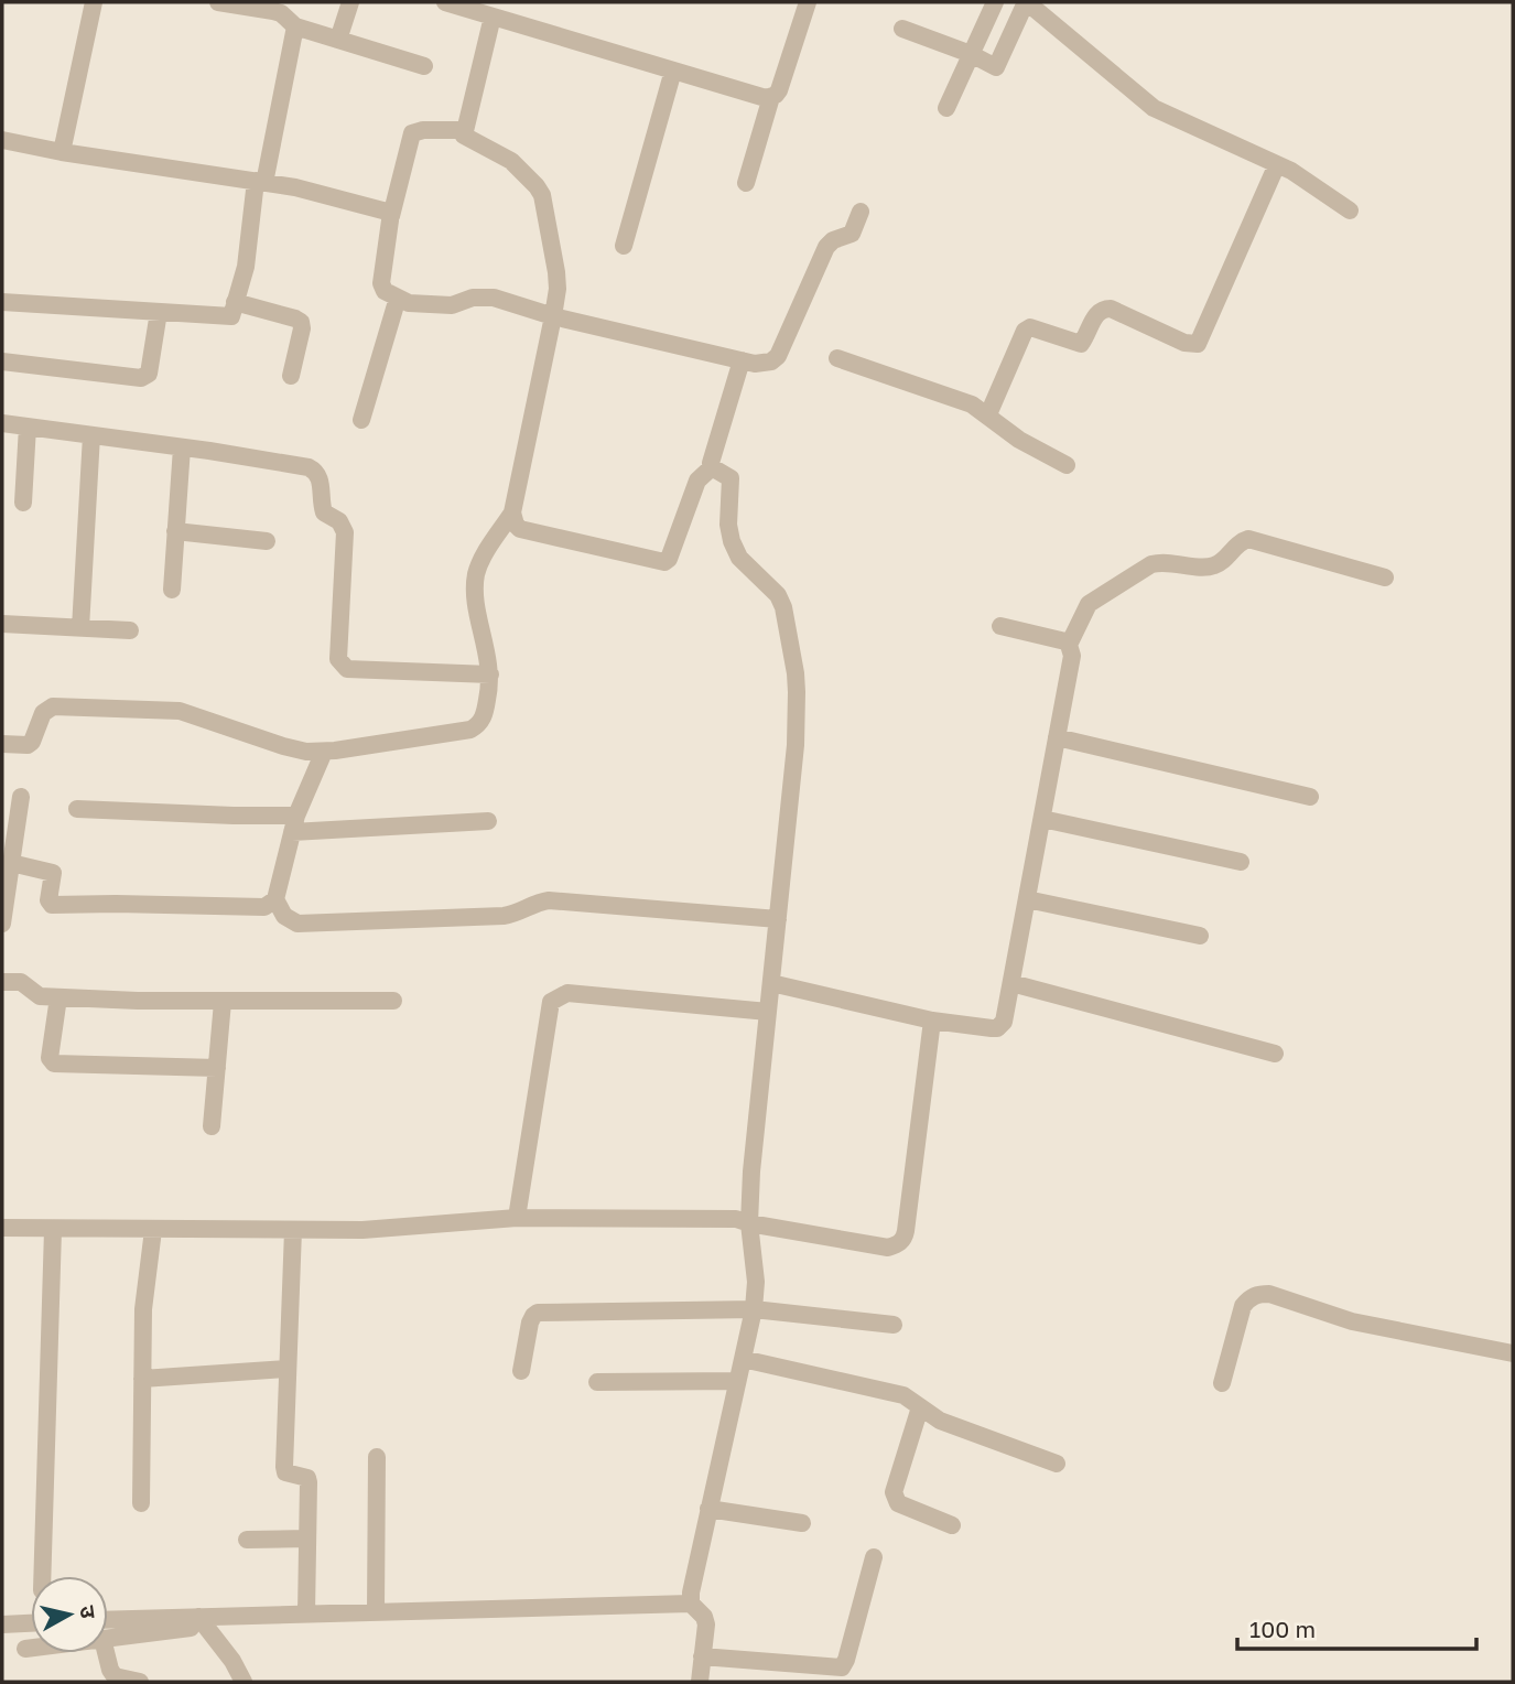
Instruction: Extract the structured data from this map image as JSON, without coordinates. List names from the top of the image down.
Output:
{
  "scale_bar": "100 m",
  "north": "right"
}
